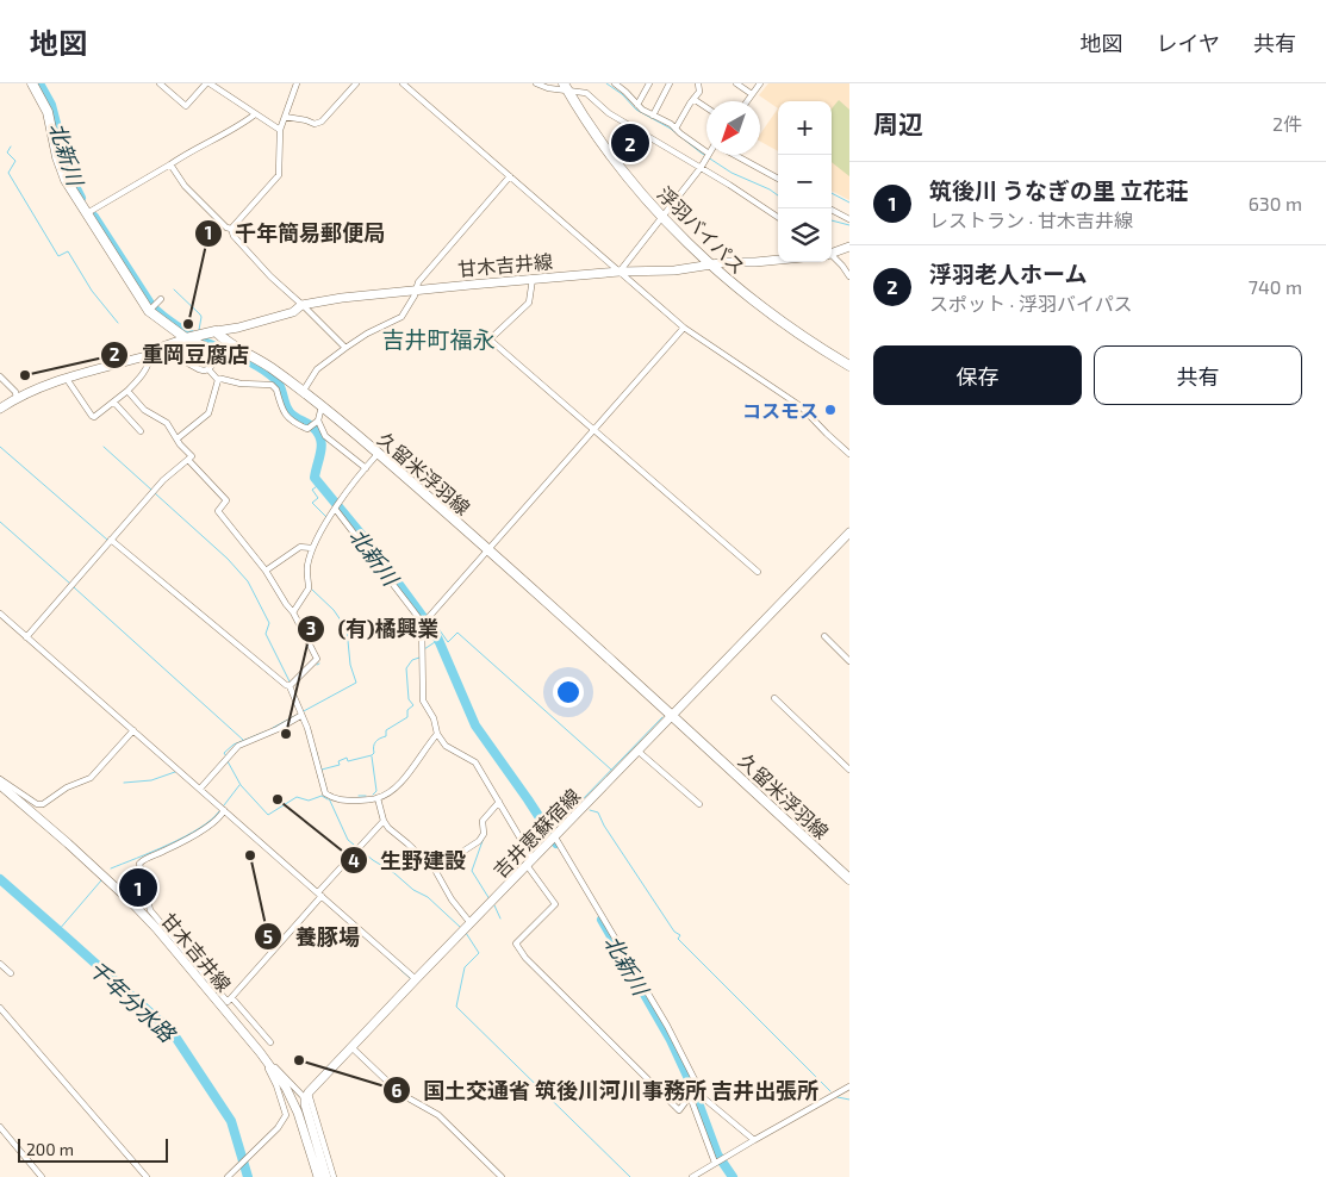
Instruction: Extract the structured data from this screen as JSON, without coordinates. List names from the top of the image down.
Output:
{
  "streets": {
    "main road": [
      "浮羽バイパス",
      "甘木吉井線",
      "久留米浮羽線",
      "吉井恵蘇宿線"
    ]
  },
  "crossings": [
    ["浮羽バイパス", "甘木吉井線"],
    ["甘木吉井線", "久留米浮羽線"],
    ["久留米浮羽線", "吉井恵蘇宿線"]
  ],
  "districts": ["吉井町福永"],
  "water": ["北新川", "千年分水路"],
  "places": [
    "千年簡易郵便局",
    "重岡豆腐店",
    "コスモス",
    "(有)橘興業",
    "生野建設",
    "養豚場",
    "国土交通省 筑後川河川事務所 吉井出張所"
  ],
  "scale_bar": "200 m",
  "north": "bottom left",
  "page": {
    "header": "地図",
    "nav": ["地図", "レイヤ", "共有"],
    "heading": ["周辺", "2件"],
    "map_buttons": ["+", "−"],
    "pins": ["2", "1"],
    "list": [
      {
        "mark": "1",
        "name": "筑後川 うなぎの里 立花荘",
        "note": "レストラン · 甘木吉井線",
        "value": "630 m"
      },
      {
        "mark": "2",
        "name": "浮羽老人ホーム",
        "note": "スポット · 浮羽バイパス",
        "value": "740 m"
      }
    ],
    "buttons": ["保存", "共有"],
    "scale": "200 m"
  }
}
